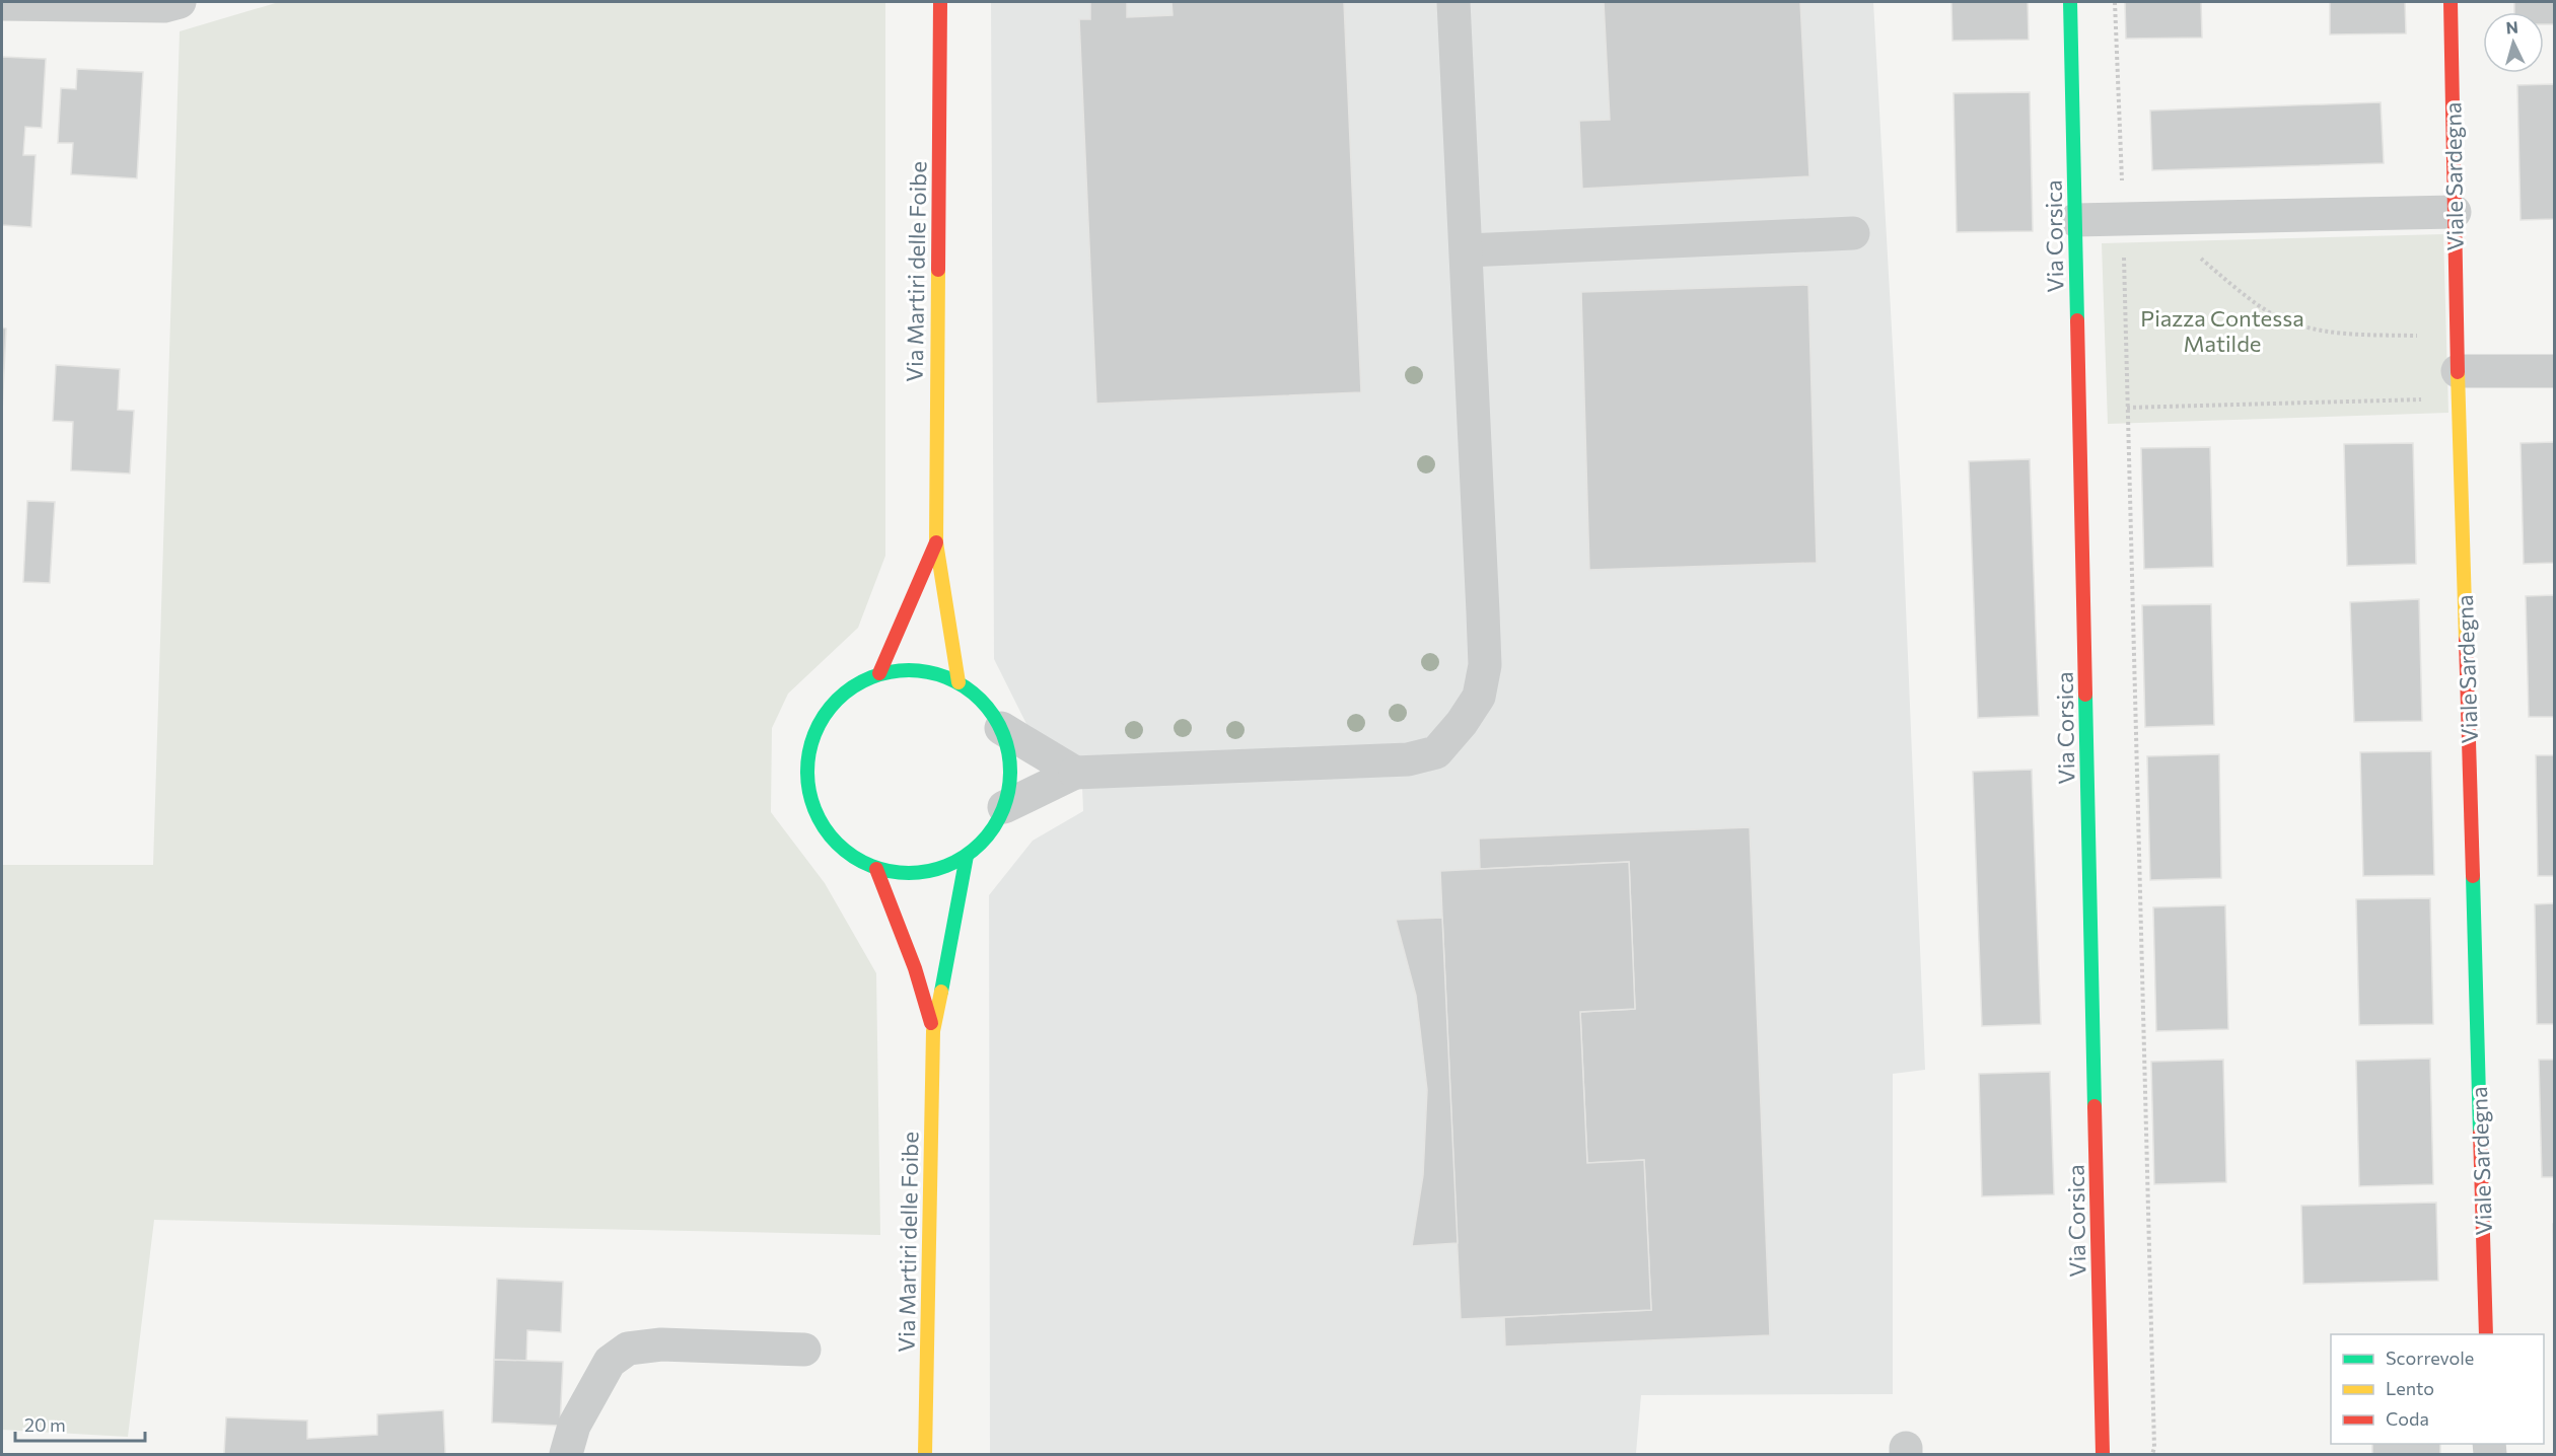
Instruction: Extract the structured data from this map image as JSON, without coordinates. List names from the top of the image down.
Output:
{
  "streets": {
    "street": ["Viale Sardegna", "Via Corsica", "Via Martiri delle Foibe"]
  },
  "parks": ["Piazza Contessa Matilde"],
  "legend": ["Scorrevole", "Lento", "Coda"],
  "scale_bar": "20 m",
  "north": "top"
}
